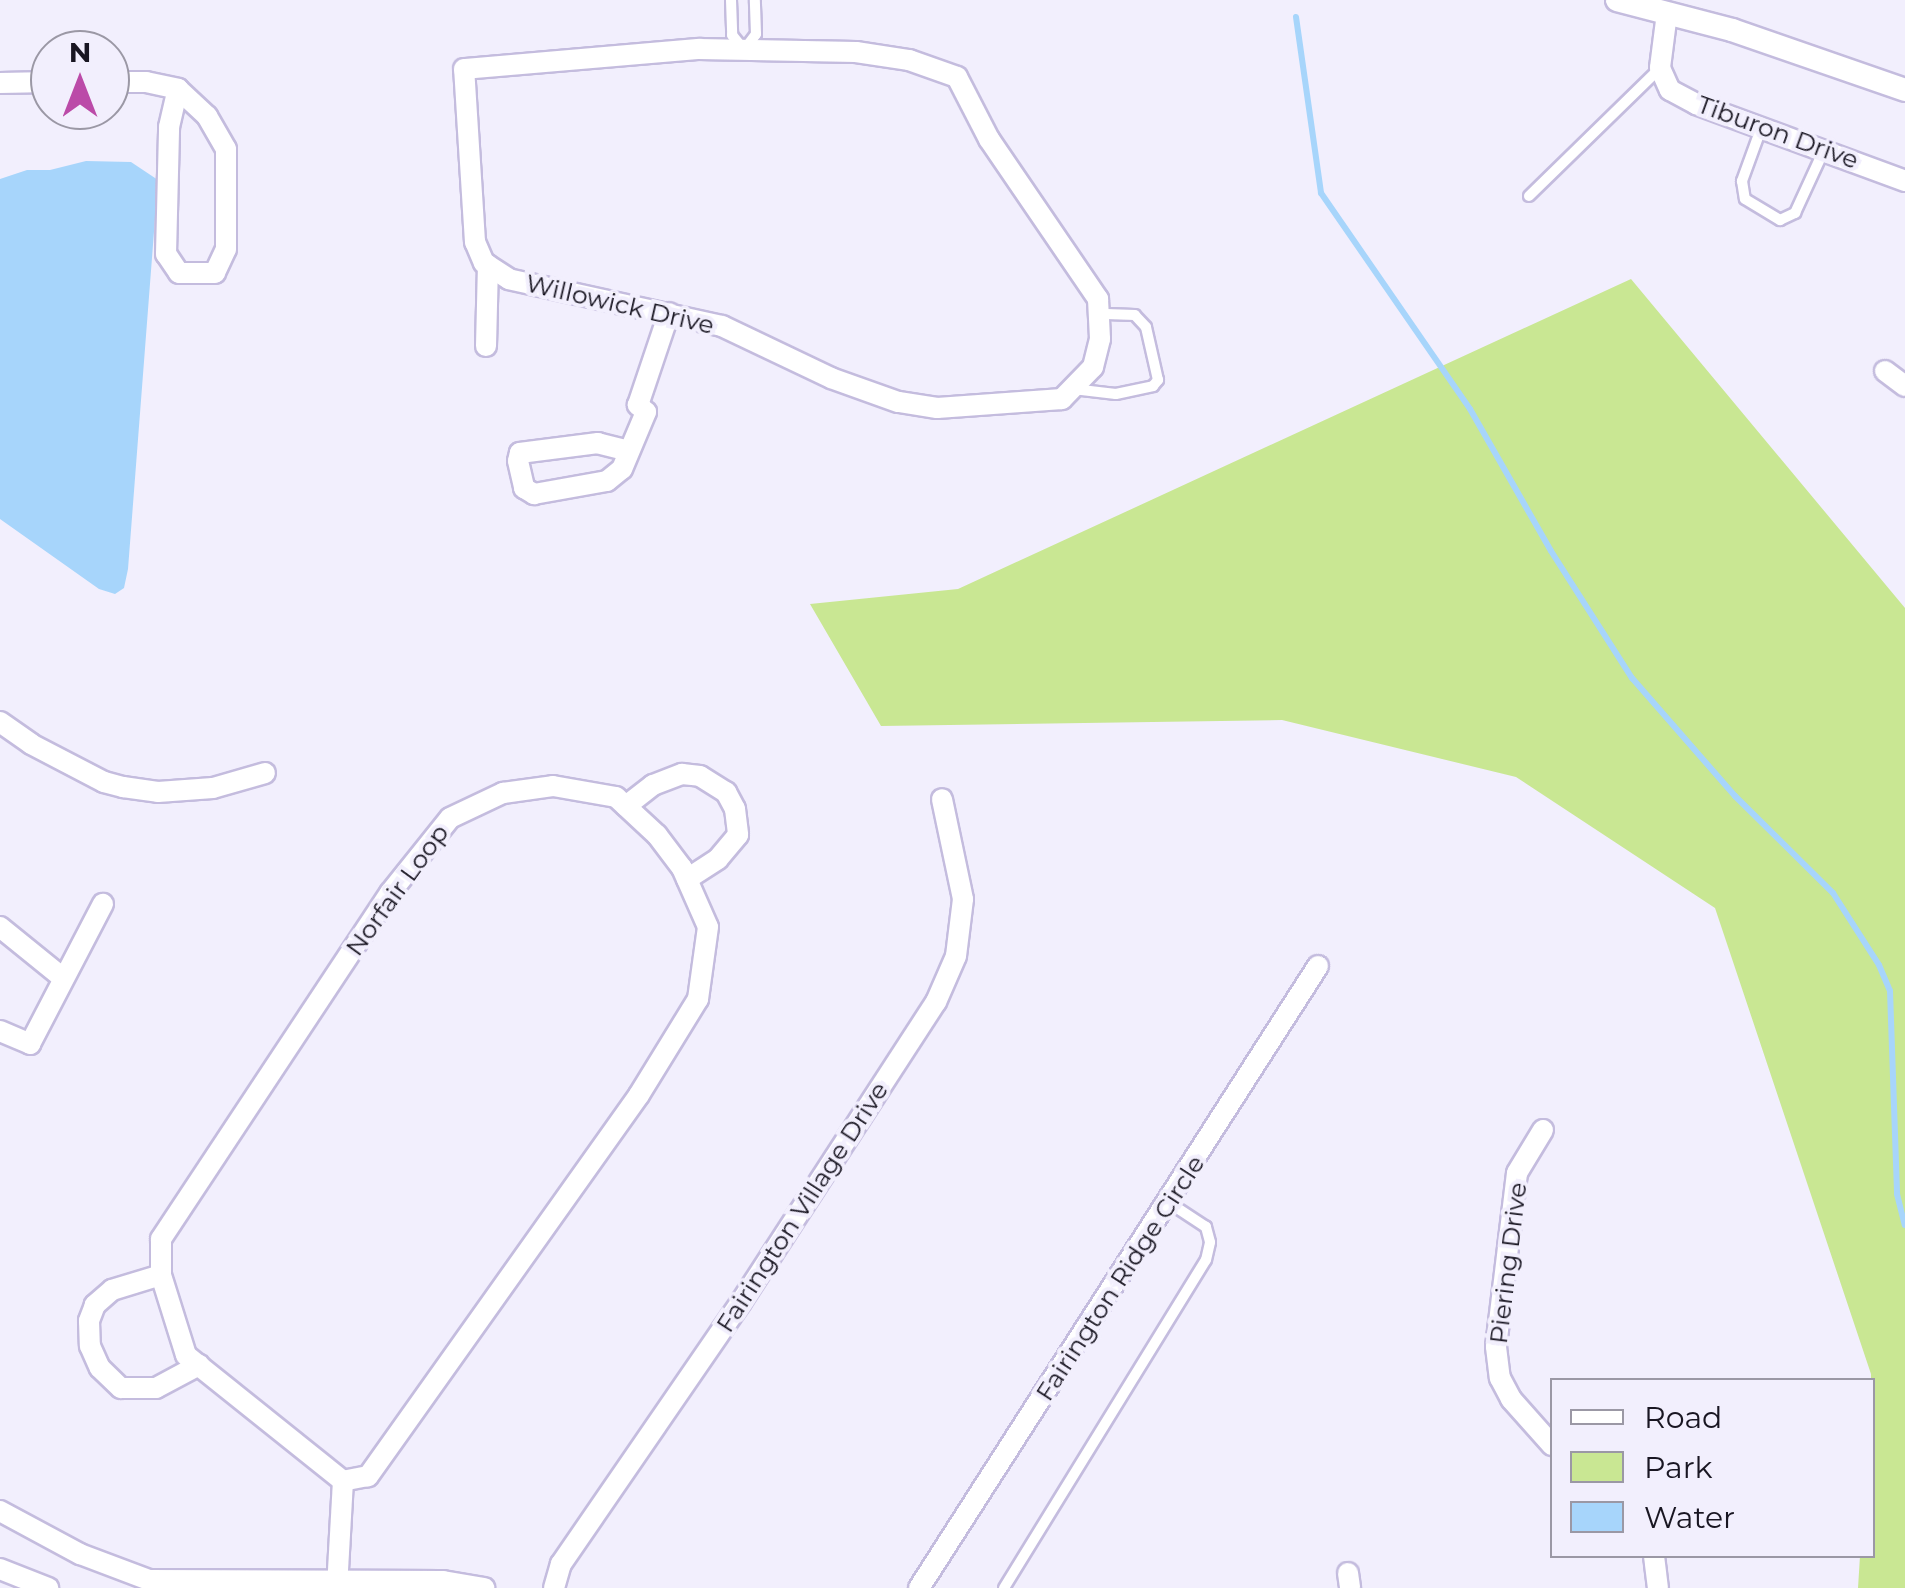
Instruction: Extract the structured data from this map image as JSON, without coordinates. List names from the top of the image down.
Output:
{
  "streets": {
    "street": [
      "Tiburon Drive",
      "Willowick Drive",
      "Norfair Loop",
      "Fairington Village Drive",
      "Piering Drive",
      "Fairington Ridge Circle"
    ]
  },
  "legend": ["Road", "Park", "Water"],
  "north": "top"
}
